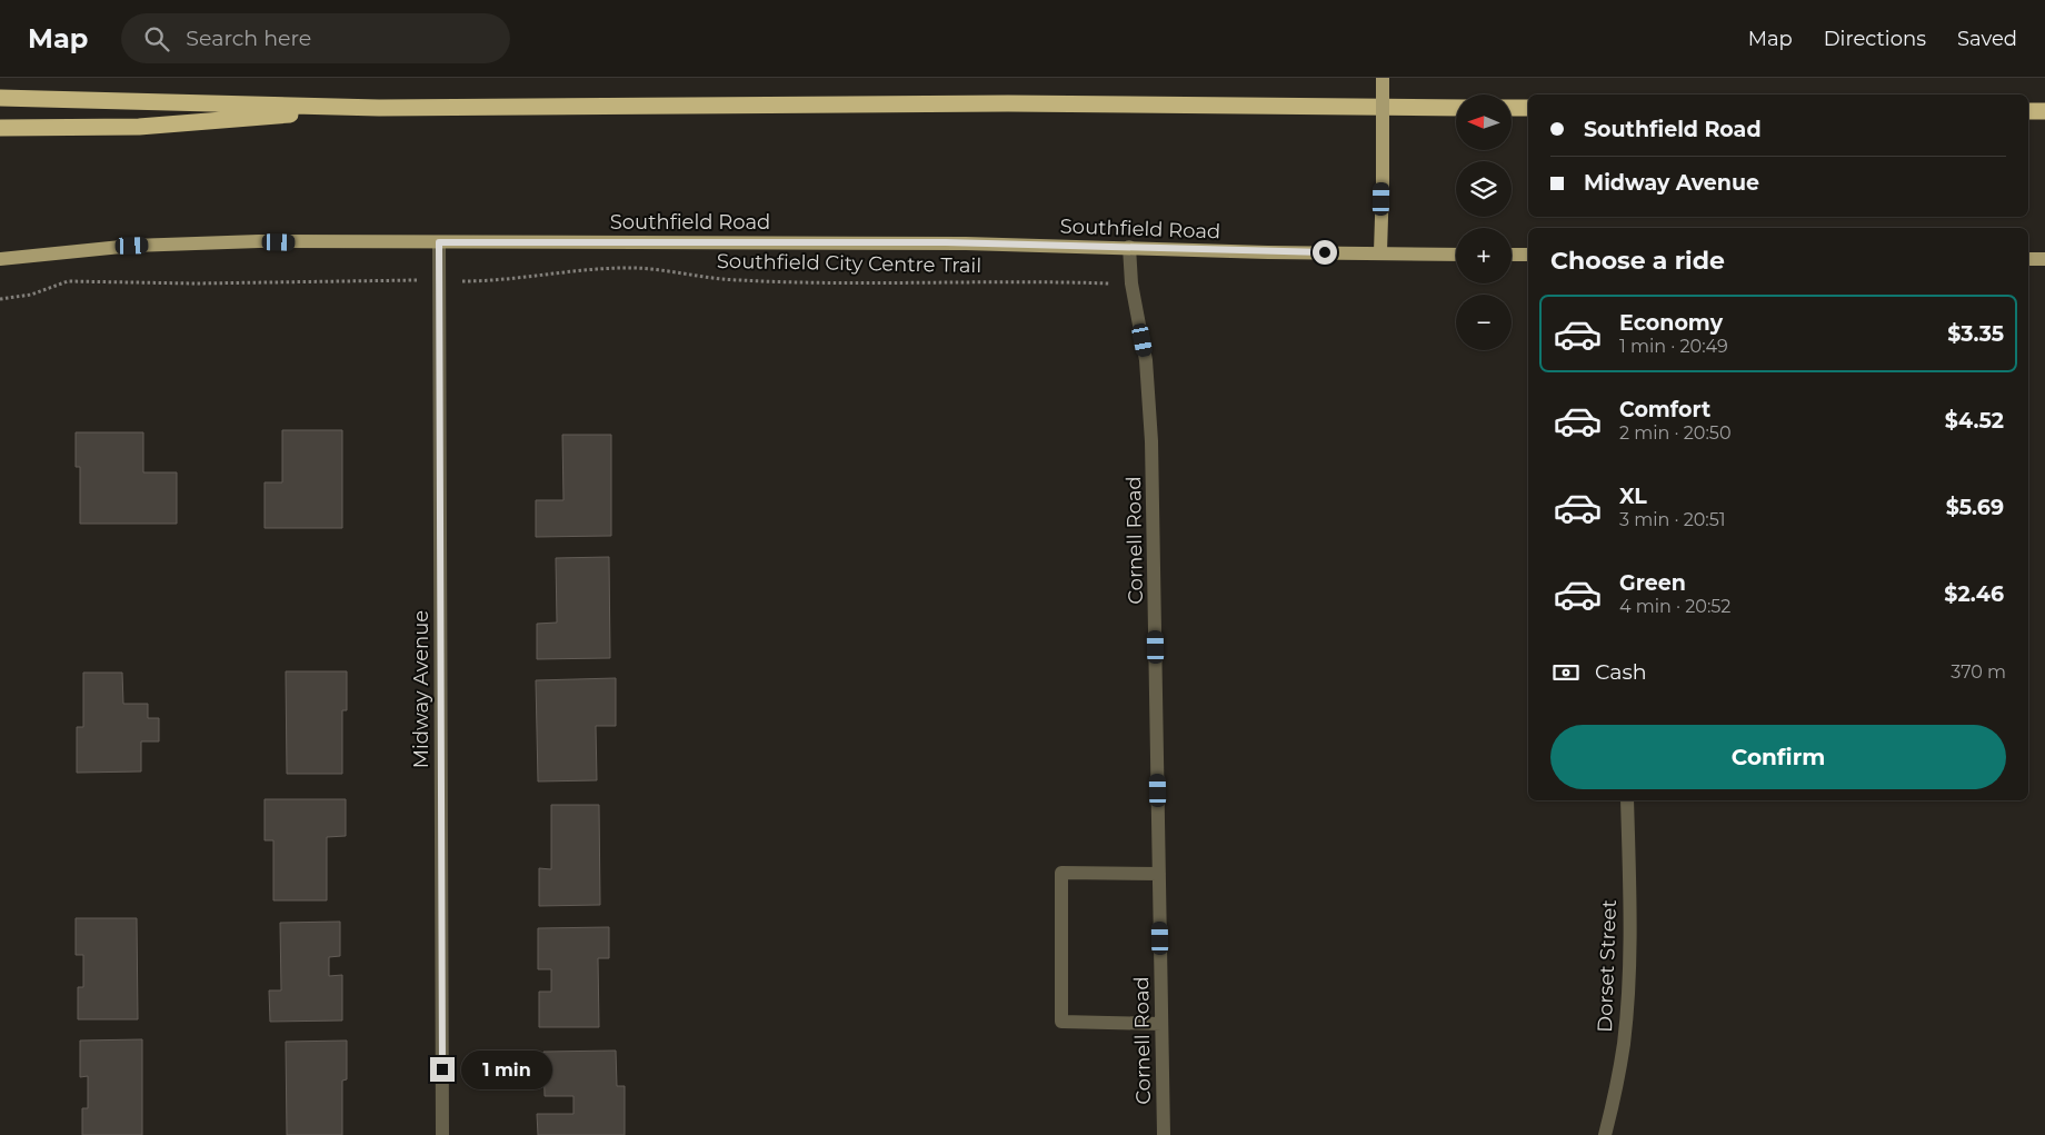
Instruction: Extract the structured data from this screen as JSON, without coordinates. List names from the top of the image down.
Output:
{
  "streets": {
    "main road": ["Southfield Road"],
    "street": ["Cornell Road", "Midway Avenue", "Dorset Street"],
    "path": ["Southfield City Centre Trail"]
  },
  "crossings": [
    ["Southfield Road", "Cornell Road"],
    ["Southfield Road", "Midway Avenue"]
  ],
  "north": "left",
  "page": {
    "header": "Map",
    "search": "Search here",
    "nav": ["Map", "Directions", "Saved"],
    "map_buttons": ["+", "−"],
    "banner": ["Southfield Road", "Midway Avenue"],
    "heading": "Choose a ride",
    "list": [
      {
        "name": "Economy",
        "note": "1 min · 20:49",
        "value": "$3.35"
      },
      {
        "name": "Comfort",
        "note": "2 min · 20:50",
        "value": "$4.52"
      },
      {
        "name": "XL",
        "note": "3 min · 20:51",
        "value": "$5.69"
      },
      {
        "name": "Green",
        "note": "4 min · 20:52",
        "value": "$2.46"
      }
    ],
    "pay": ["Cash", "370 m"],
    "buttons": "Confirm",
    "bubble": "1 min"
  }
}
